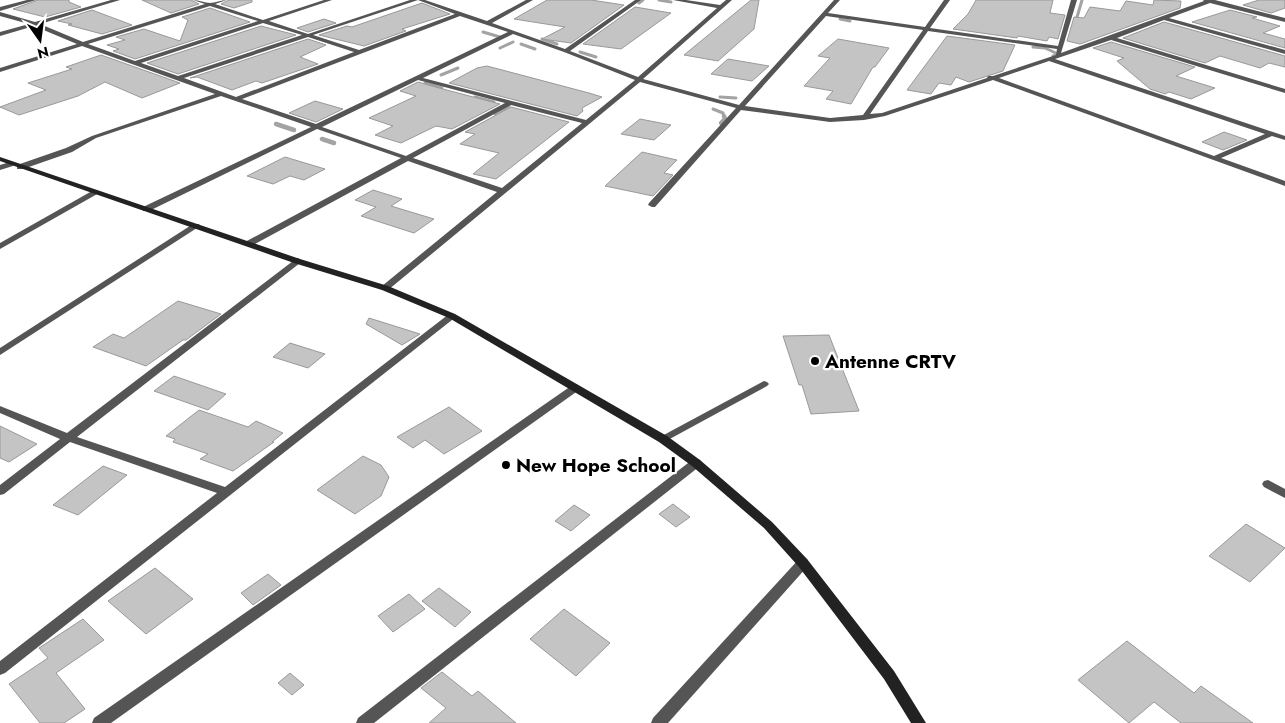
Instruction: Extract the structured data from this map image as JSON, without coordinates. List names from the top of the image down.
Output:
{
  "places": ["Antenne CRTV", "New Hope School"],
  "north": "bottom"
}
